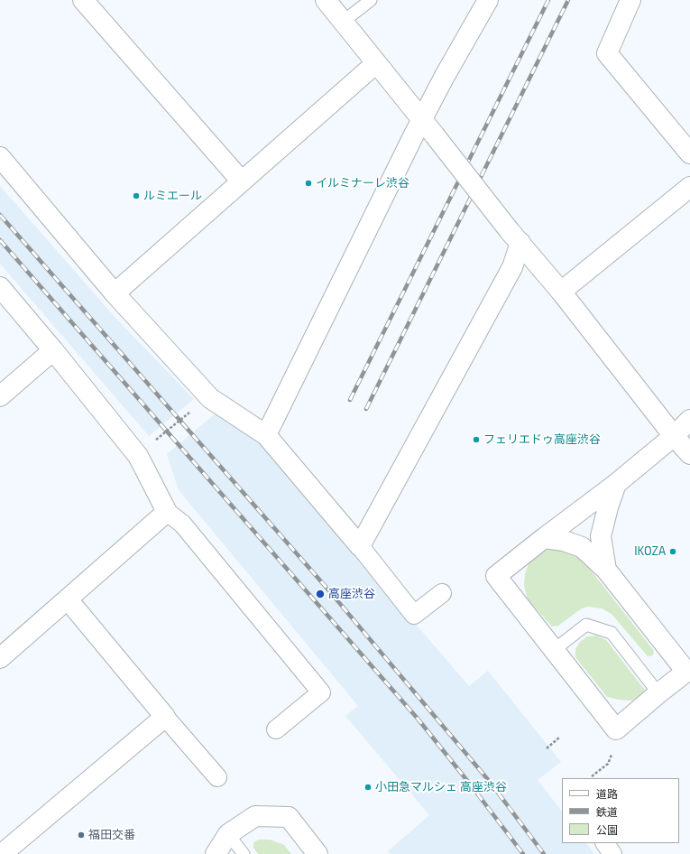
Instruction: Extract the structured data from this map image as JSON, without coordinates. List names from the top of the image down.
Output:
{
  "places": [
    "イルミナーレ渋谷",
    "ルミエール",
    "フェリエドゥ高座渋谷",
    "IKOZA",
    "高座渋谷",
    "小田急マルシェ 高座渋谷",
    "福田交番"
  ],
  "legend": ["道路", "鉄道", "公園"]
}
